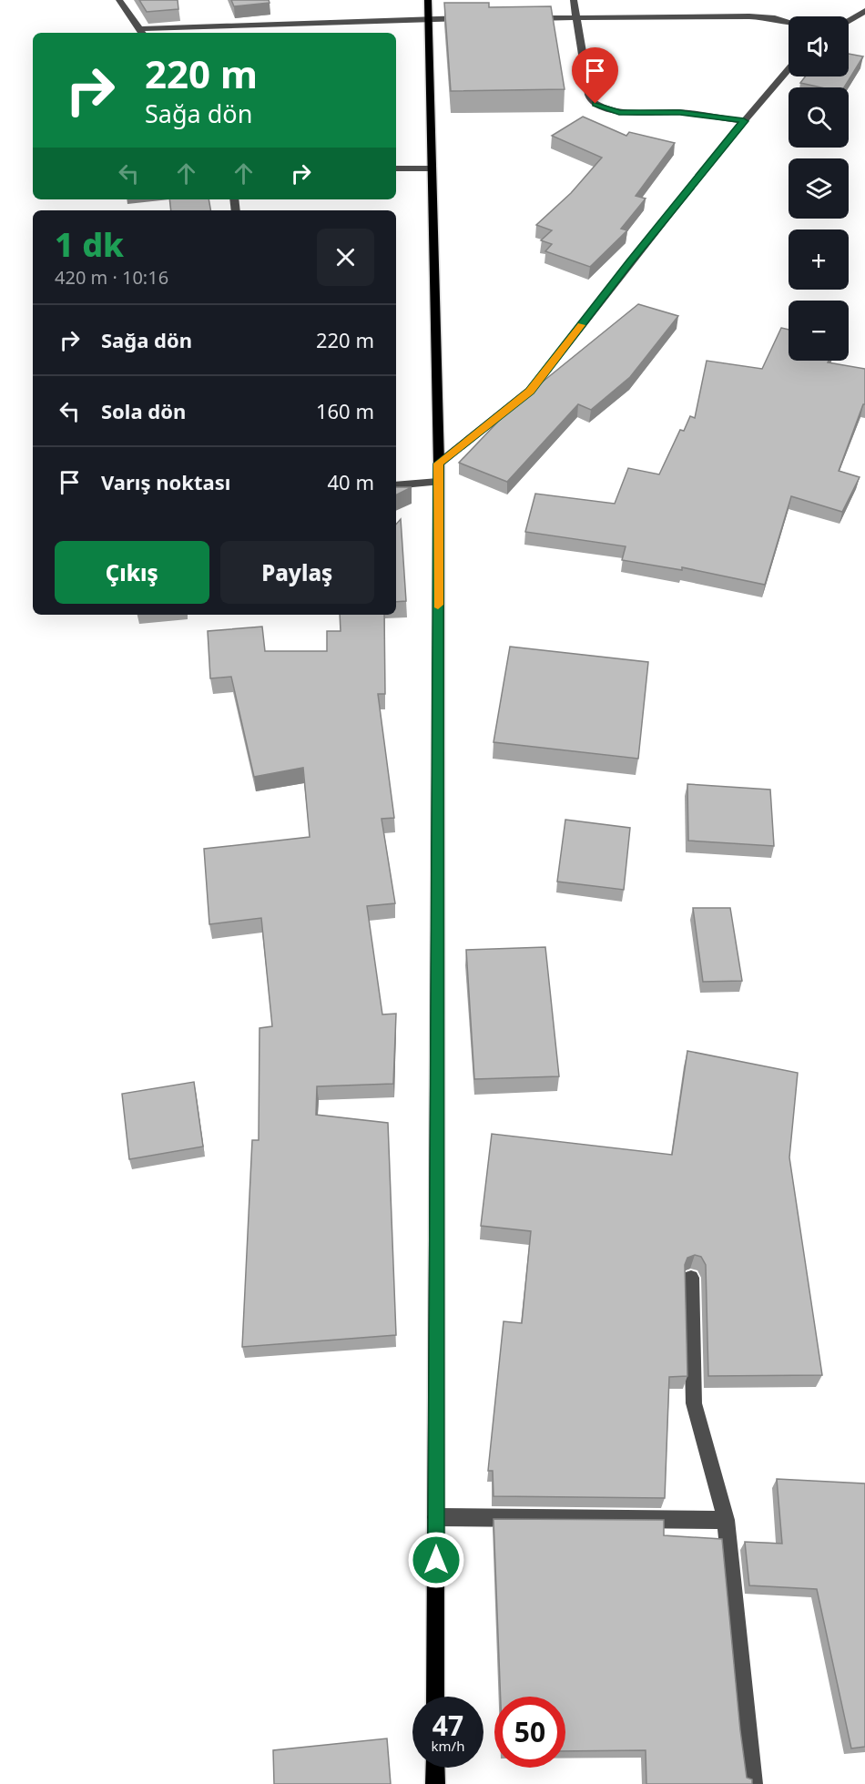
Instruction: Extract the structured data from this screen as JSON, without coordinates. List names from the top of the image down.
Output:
{
  "page": {
    "map_buttons": ["+", "−"],
    "turn": ["220 m", "Sağa dön"],
    "heading": ["1 dk", "420 m · 10:16"],
    "list": [
      {
        "name": "Sağa dön",
        "value": "220 m"
      },
      {
        "name": "Sola dön",
        "value": "160 m"
      },
      {
        "name": "Varış noktası",
        "value": "40 m"
      }
    ],
    "buttons": ["Çıkış", "Paylaş"],
    "speed": "47 km/h",
    "limit": "50"
  }
}
